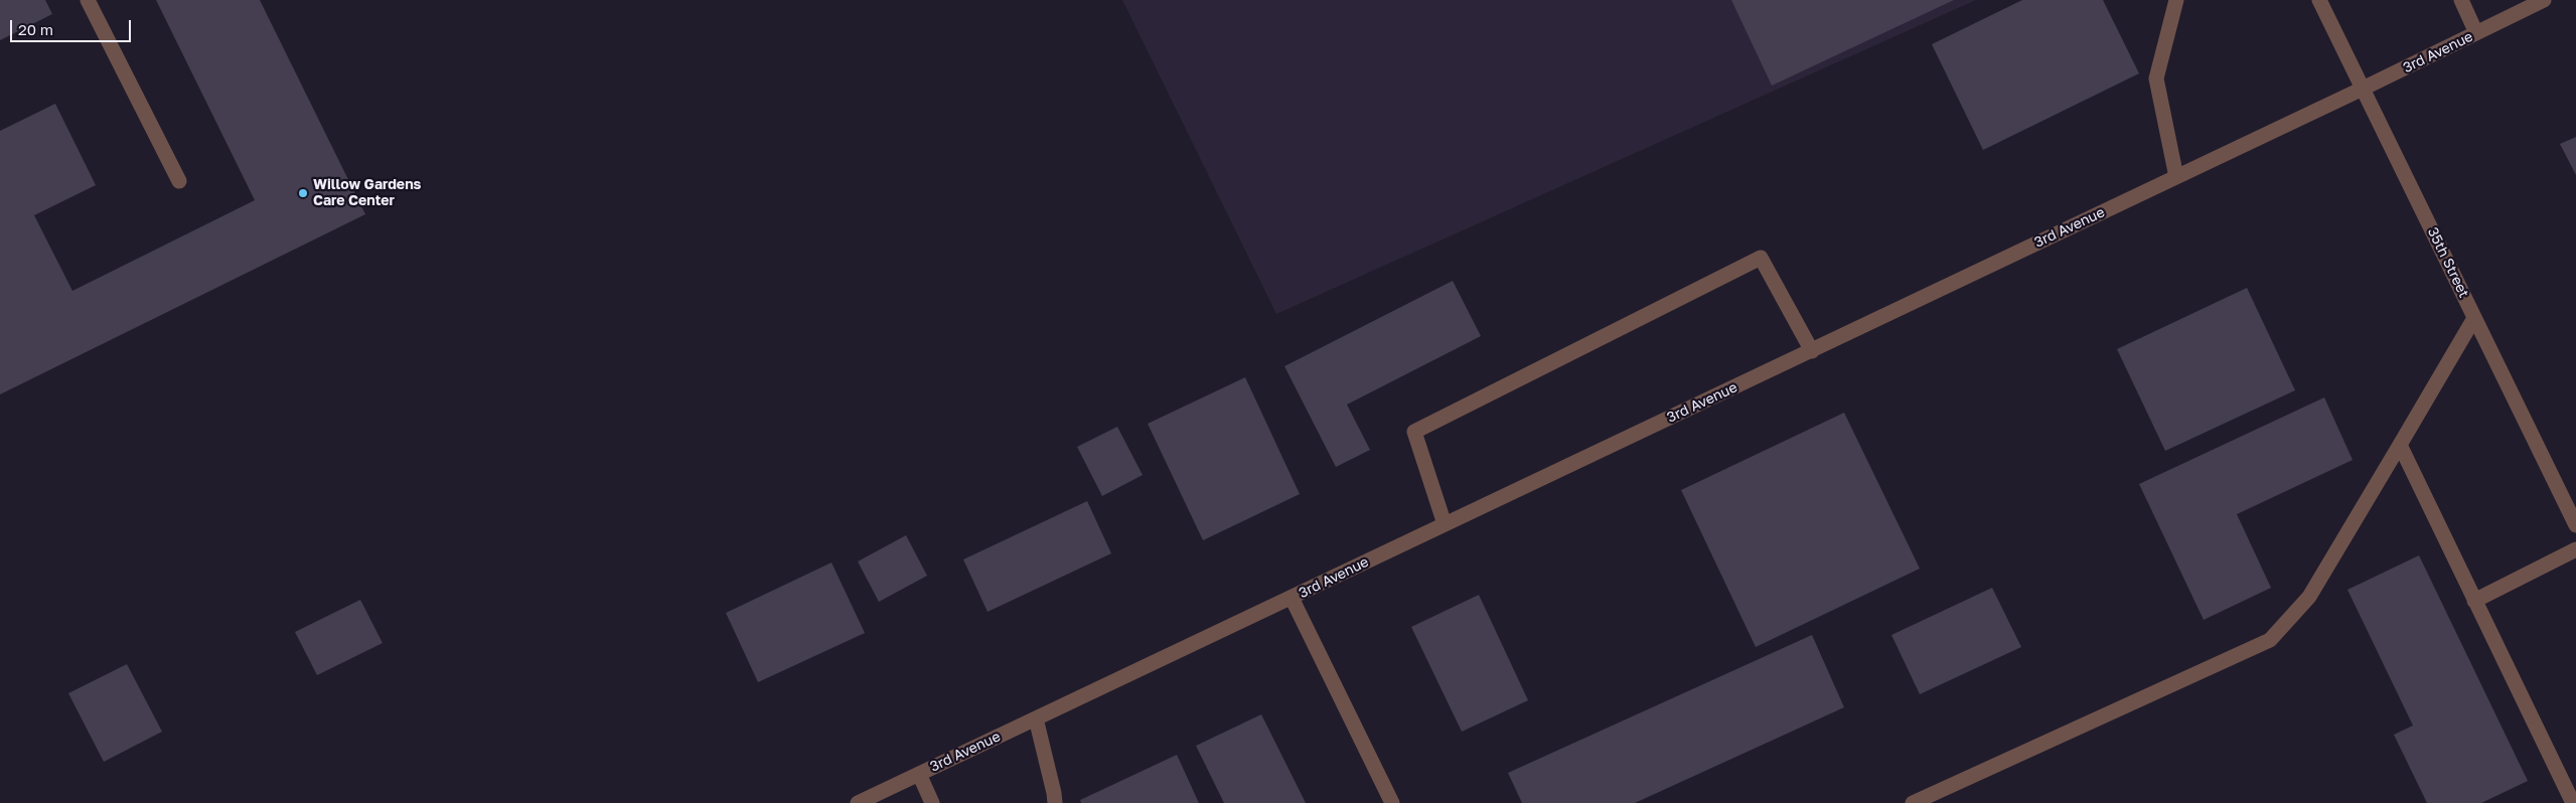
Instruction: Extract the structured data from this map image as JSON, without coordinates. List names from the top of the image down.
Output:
{
  "streets": {
    "street": ["3rd Avenue", "35th Street"]
  },
  "crossings": [
    ["3rd Avenue", "35th Street"]
  ],
  "places": ["Willow Gardens Care Center"],
  "scale_bar": "20 m"
}
